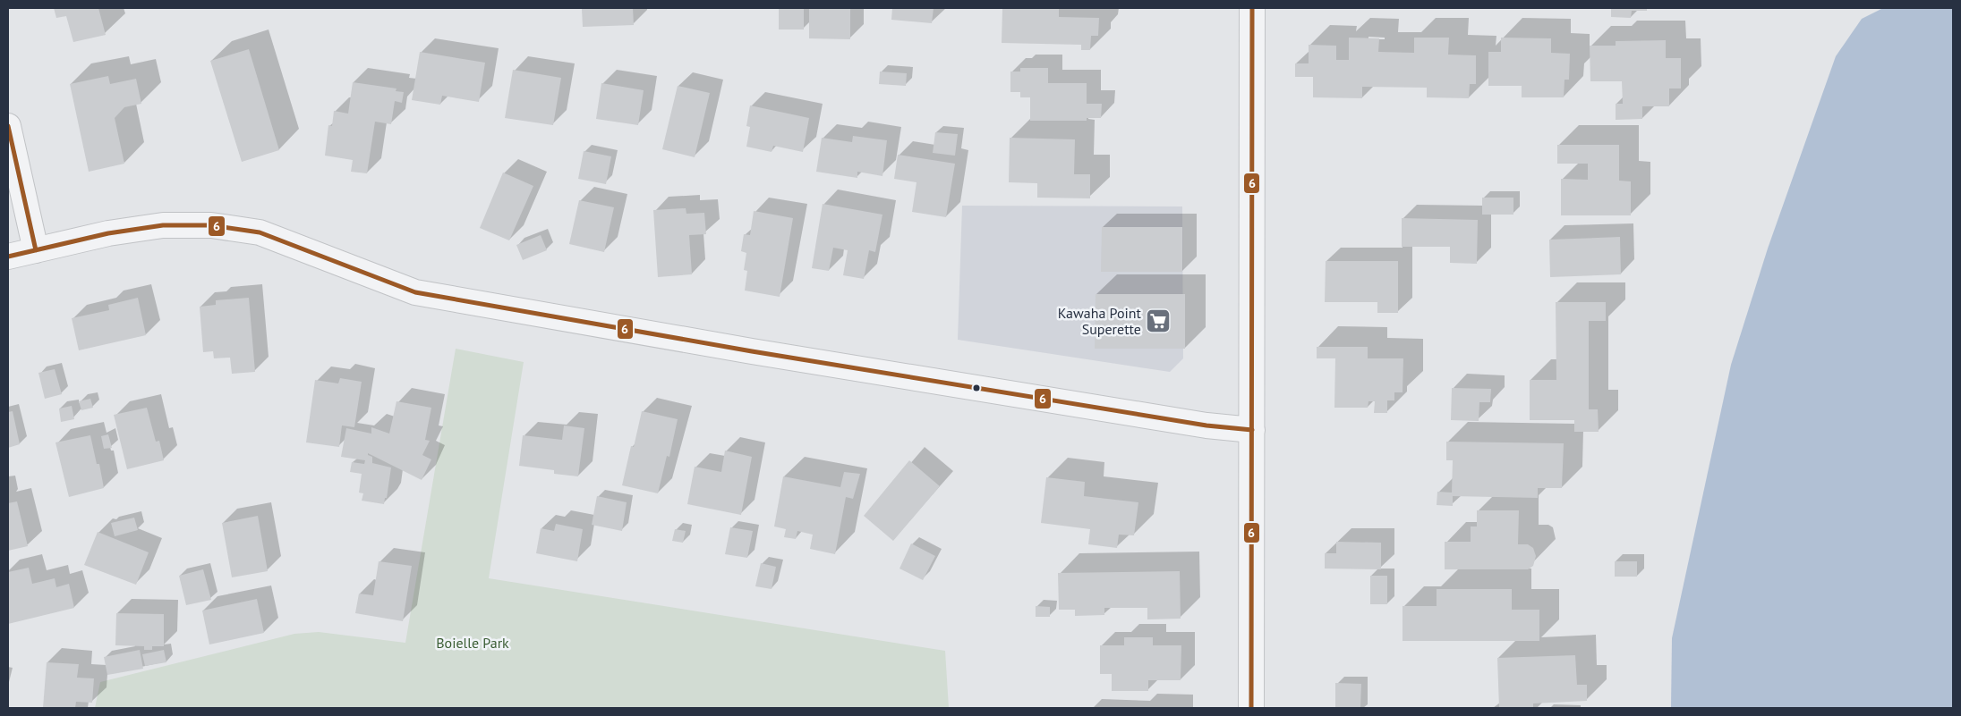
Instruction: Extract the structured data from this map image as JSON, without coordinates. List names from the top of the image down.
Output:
{
  "parks": ["Boielle Park"],
  "places": {
    "supermarket": ["Kawaha Point Superette"]
  },
  "lines": ["transit line 6"]
}
